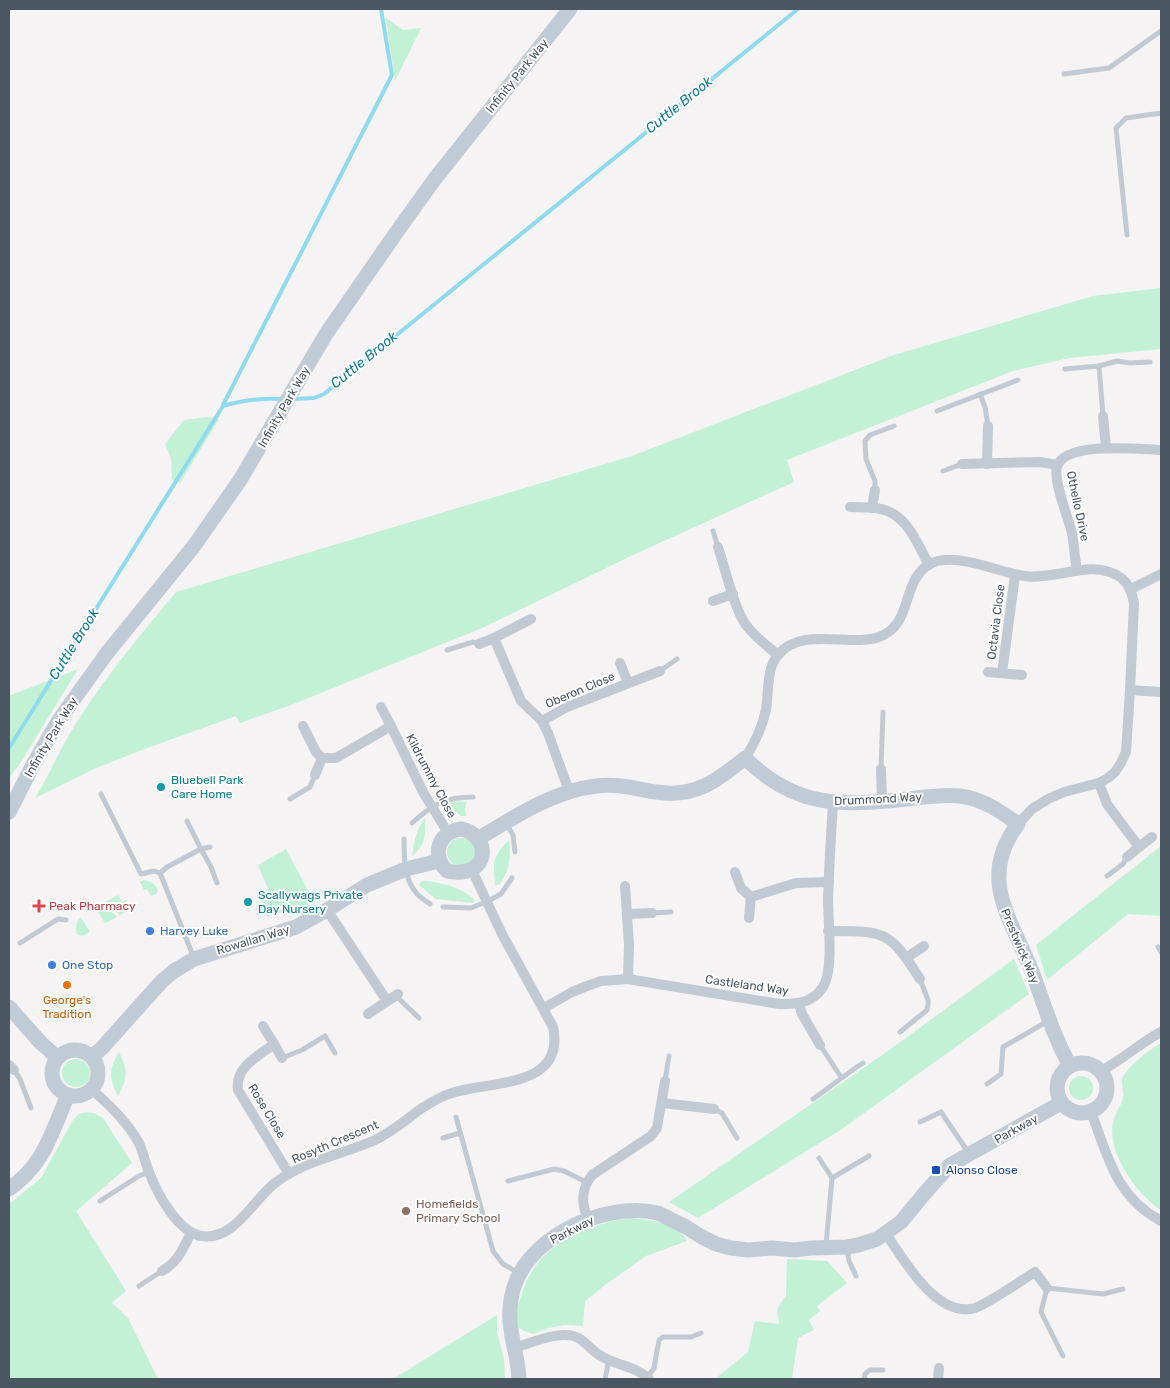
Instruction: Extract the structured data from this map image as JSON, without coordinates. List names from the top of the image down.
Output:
{
  "streets": {
    "street": [
      "Infinity Park Way",
      "Othello Drive",
      "Octavia Close",
      "Oberon Close",
      "Kildrummy Close",
      "Drummond Way",
      "Rowallan Way",
      "Prestwick Way",
      "Castleland Way",
      "Rose Close",
      "Parkway",
      "Rosyth Crescent"
    ]
  },
  "crossings": [
    ["Kildrummy Close", "Rowallan Way"],
    ["Kildrummy Close", "Rosyth Crescent"],
    ["Drummond Way", "Prestwick Way"],
    ["Drummond Way", "Castleland Way"],
    ["Rowallan Way", "Rosyth Crescent"],
    ["Prestwick Way", "Parkway"],
    ["Castleland Way", "Rosyth Crescent"],
    ["Rose Close", "Rosyth Crescent"]
  ],
  "water": ["Cuttle Brook"],
  "places": {
    "other": [
      "Bluebell Park Care Home",
      "Scallywags Private Day Nursery",
      "Harvey Luke",
      "One Stop",
      "George's Tradition",
      "Homefields Primary School"
    ],
    "health": ["Peak Pharmacy"],
    "transit": ["Alonso Close"]
  }
}
